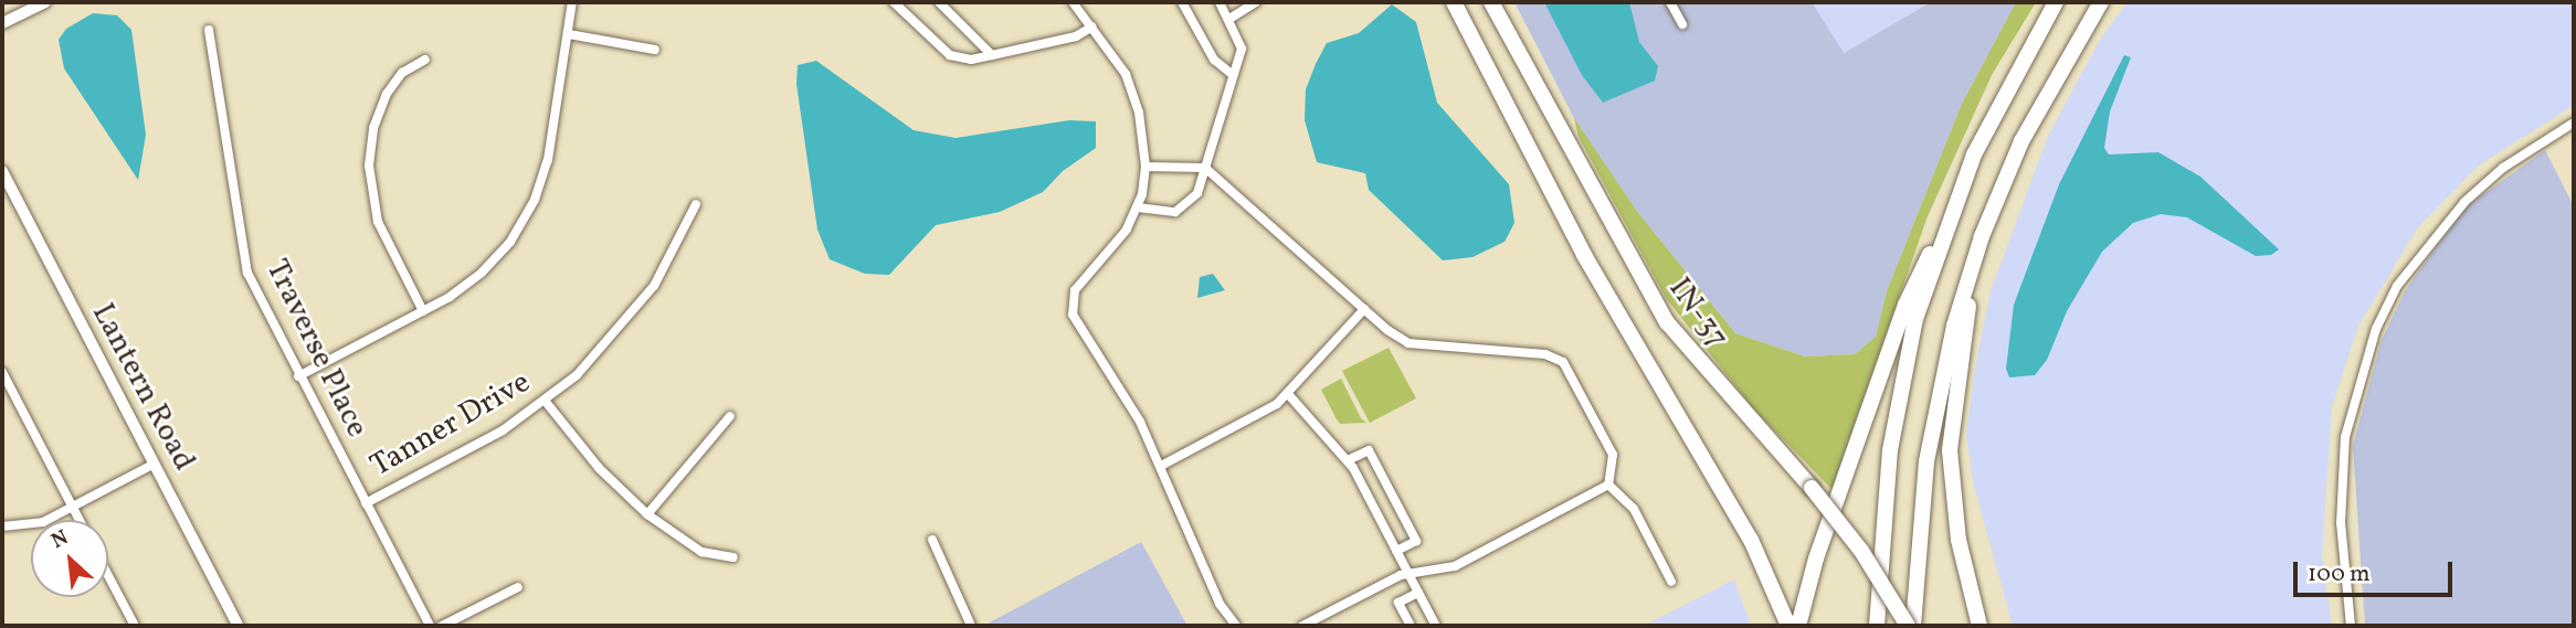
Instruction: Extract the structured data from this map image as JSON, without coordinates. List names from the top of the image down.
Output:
{
  "streets": {
    "highway": ["IN-37"],
    "street": ["Traverse Place", "Lantern Road", "Tanner Drive"]
  },
  "crossings": [
    ["Traverse Place", "Tanner Drive"]
  ],
  "scale_bar": "100 m",
  "north": "top left"
}
